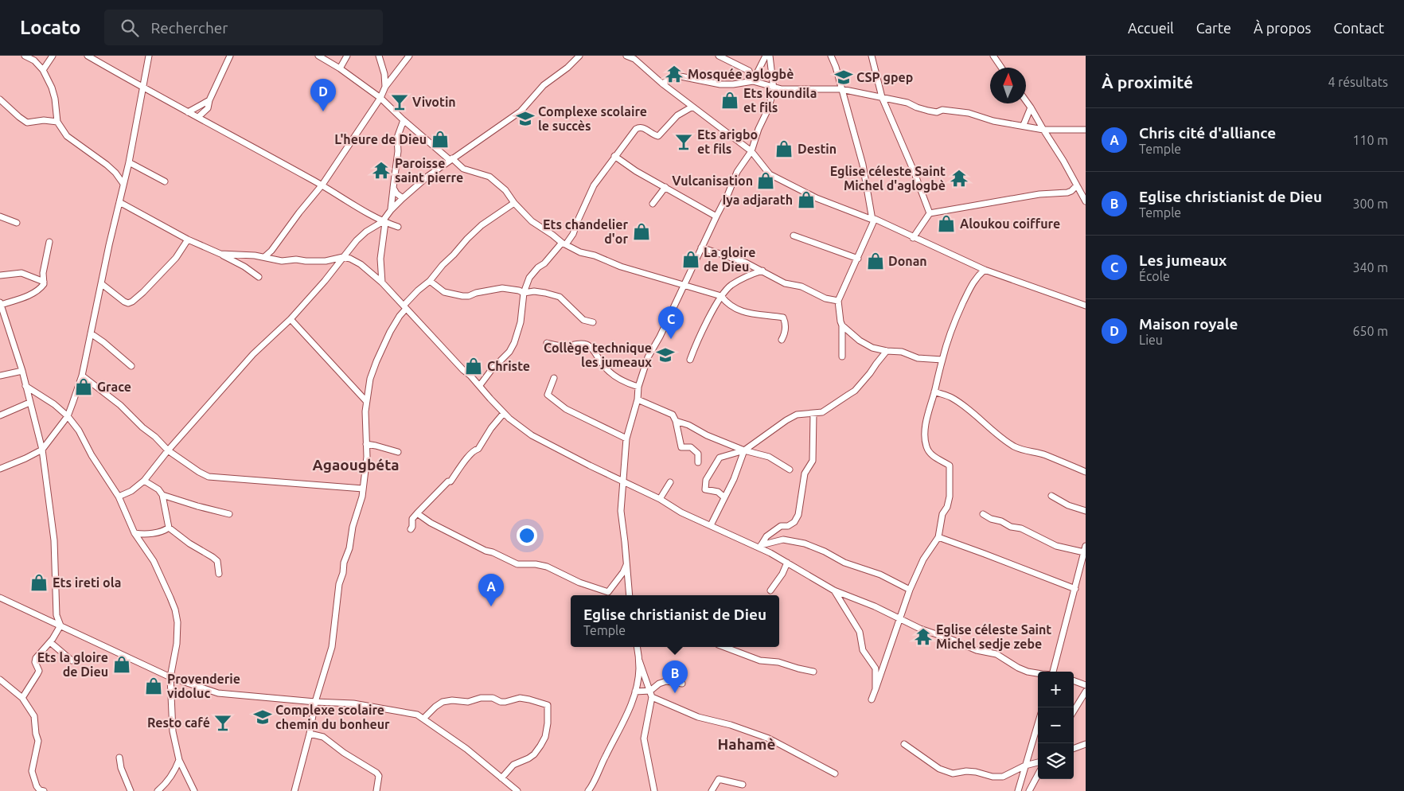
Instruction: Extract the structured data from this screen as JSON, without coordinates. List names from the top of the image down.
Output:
{
  "districts": ["Agaougbéta", "Hahamè"],
  "places": {
    "temple": [
      "Mosquée aglogbè",
      "Paroisse saint pierre",
      "Eglise céleste Saint Michel d'aglogbè",
      "Eglise céleste Saint Michel sedje zebe"
    ],
    "school or university": [
      "CSP gpep",
      "Complexe scolaire le succès",
      "Collège technique les jumeaux",
      "Complexe scolaire chemin du bonheur"
    ],
    "shop": [
      "Ets koundila et fils",
      "L'heure de Dieu",
      "Destin",
      "Vulcanisation",
      "Iya adjarath",
      "Aloukou coiffure",
      "Ets chandelier d'or",
      "La gloire de Dieu",
      "Donan",
      "Christe",
      "Grace",
      "Ets ireti ola",
      "Ets la gloire de Dieu",
      "Provenderie vidoluc"
    ],
    "bar": ["Vivotin", "Ets arigbo et fils", "Resto café"]
  },
  "north": "top",
  "page": {
    "header": "Locato",
    "search": "Rechercher",
    "nav": [
      "Accueil",
      "Carte",
      "À propos",
      "Contact"
    ],
    "heading": ["À proximité", "4 résultats"],
    "pins": [
      "D",
      "C",
      "A",
      "B"
    ],
    "list": [
      {
        "mark": "A",
        "name": "Chris cité d'alliance",
        "note": "Temple",
        "value": "110 m"
      },
      {
        "mark": "B",
        "name": "Eglise christianist de Dieu",
        "note": "Temple",
        "value": "300 m"
      },
      {
        "mark": "C",
        "name": "Les jumeaux",
        "note": "École",
        "value": "340 m"
      },
      {
        "mark": "D",
        "name": "Maison royale",
        "note": "Lieu",
        "value": "650 m"
      }
    ],
    "popup": ["Eglise christianist de Dieu", "Temple"],
    "map_buttons": ["+", "−"]
  }
}
